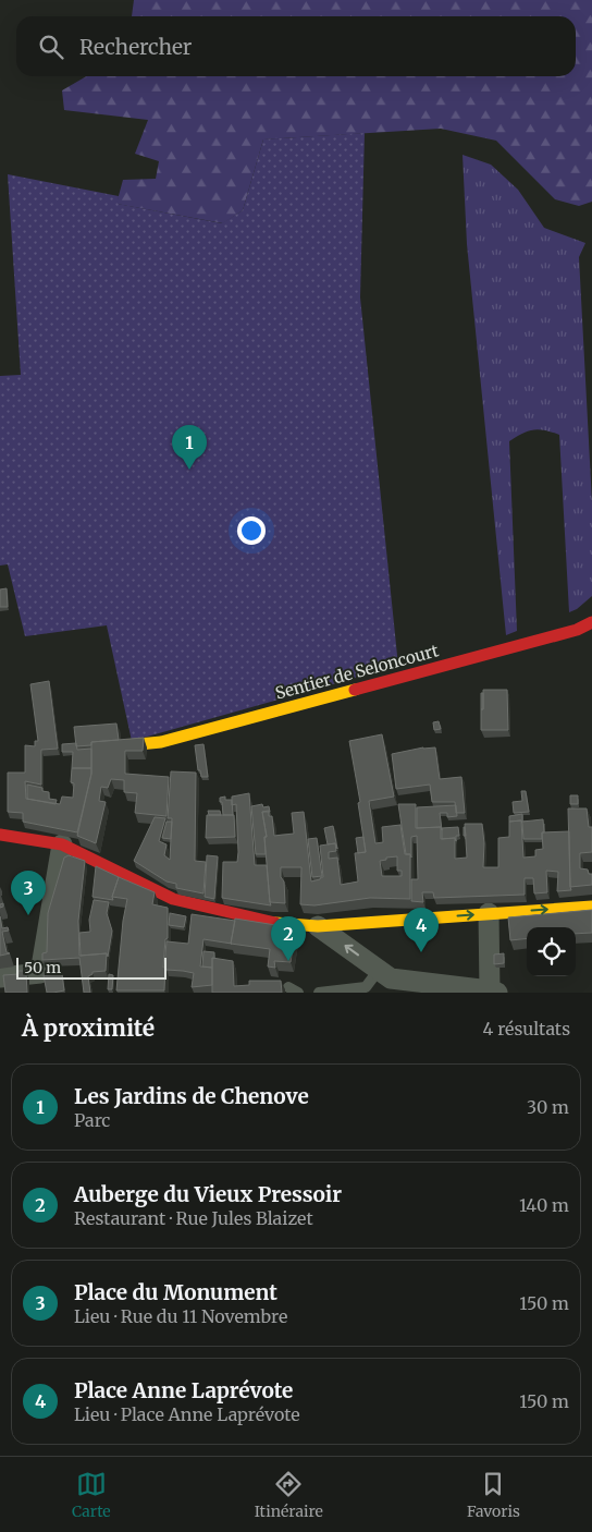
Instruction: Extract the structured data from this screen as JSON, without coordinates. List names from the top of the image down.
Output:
{
  "streets": {
    "street": ["Sentier de Seloncourt"]
  },
  "scale_bar": "50 m",
  "page": {
    "search": "Rechercher",
    "pins": [
      "1",
      "3",
      "4",
      "2"
    ],
    "scale": "50 m",
    "heading": ["À proximité", "4 résultats"],
    "list": [
      {
        "mark": "1",
        "name": "Les Jardins de Chenove",
        "note": "Parc",
        "value": "30 m"
      },
      {
        "mark": "2",
        "name": "Auberge du Vieux Pressoir",
        "note": "Restaurant · Rue Jules Blaizet",
        "value": "140 m"
      },
      {
        "mark": "3",
        "name": "Place du Monument",
        "note": "Lieu · Rue du 11 Novembre",
        "value": "150 m"
      },
      {
        "mark": "4",
        "name": "Place Anne Laprévote",
        "note": "Lieu · Place Anne Laprévote",
        "value": "150 m"
      }
    ],
    "nav": ["Carte", "Itinéraire", "Favoris"]
  }
}
